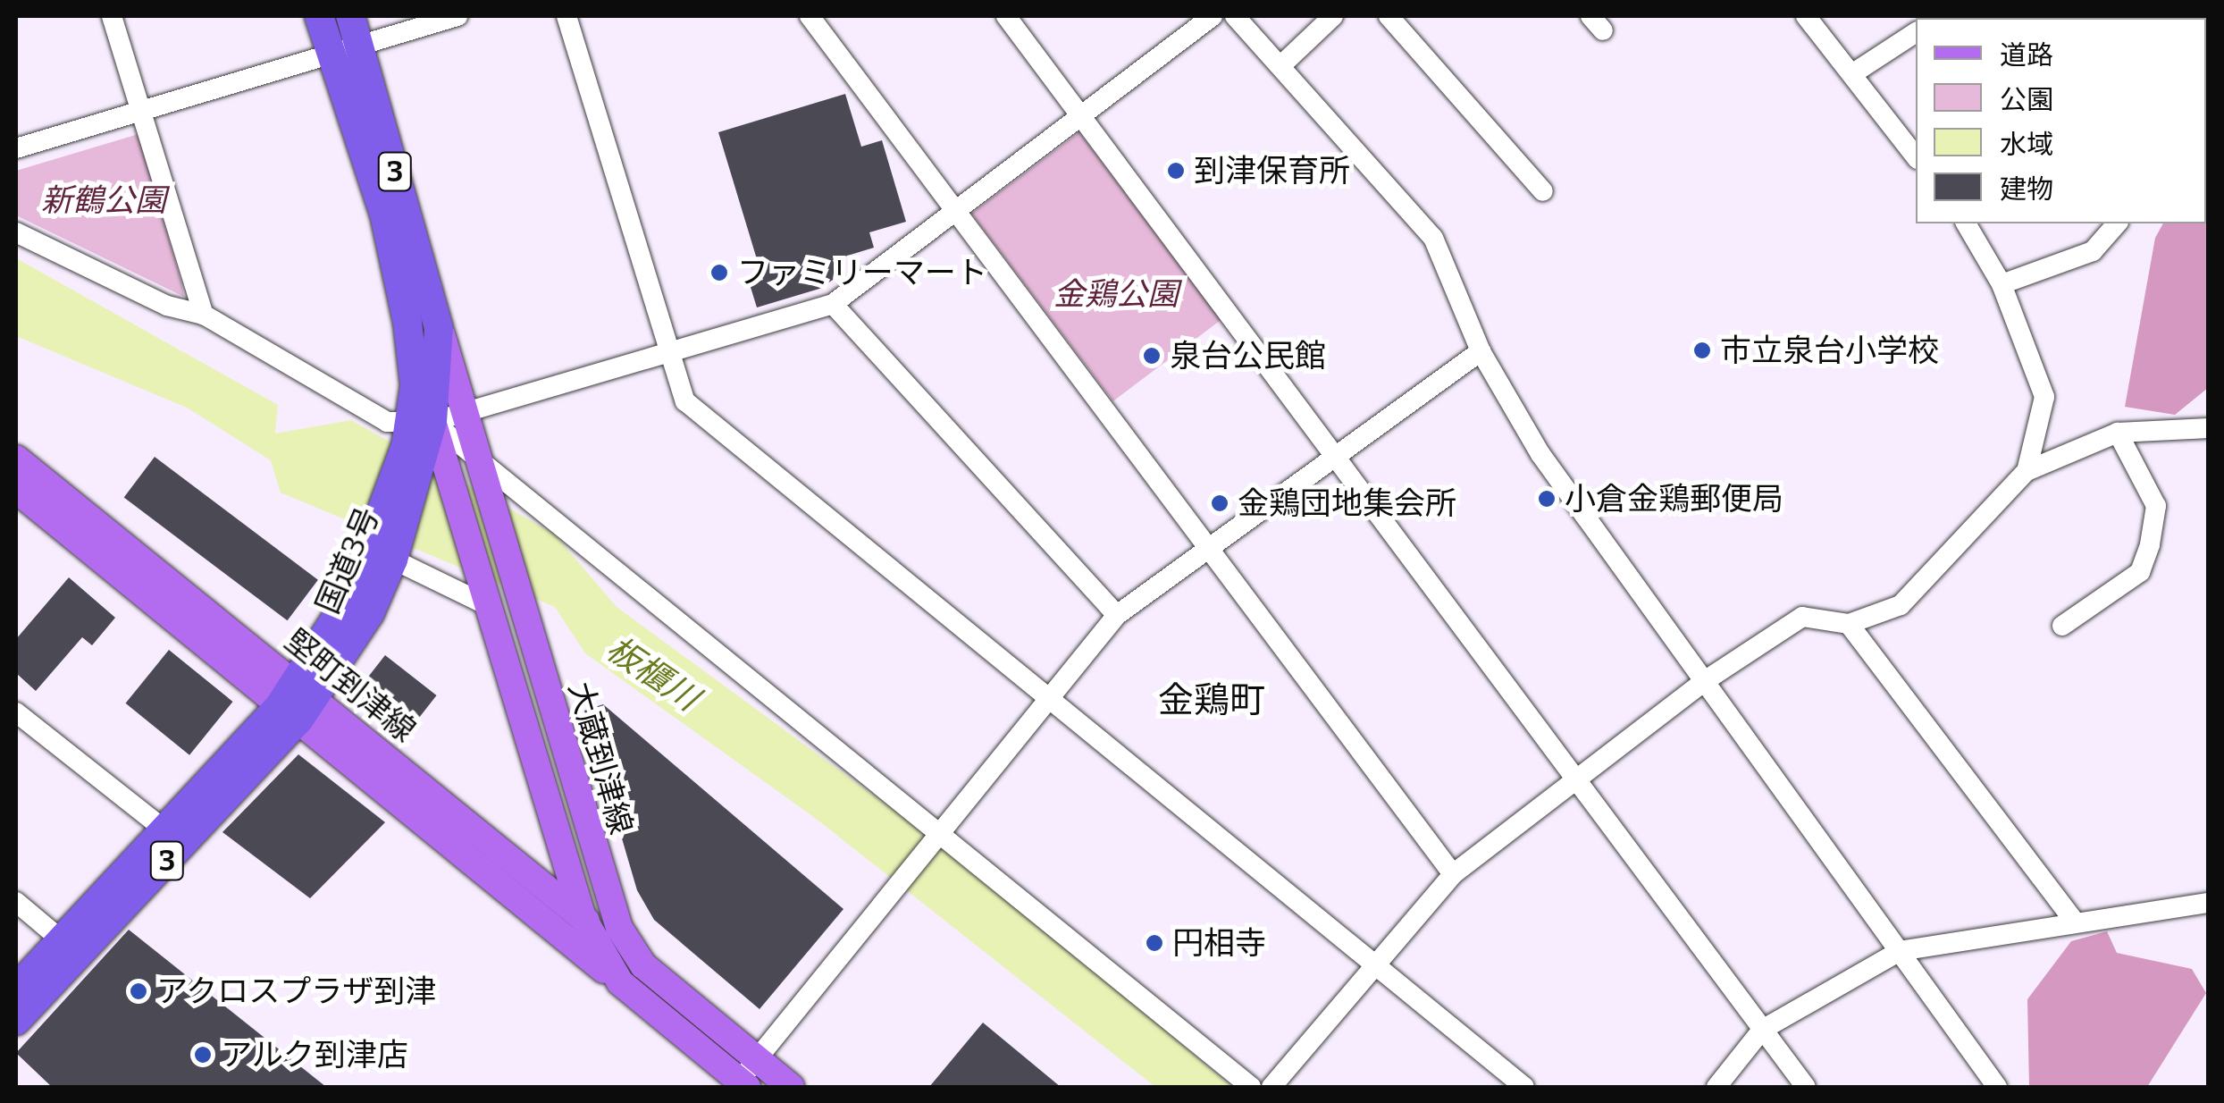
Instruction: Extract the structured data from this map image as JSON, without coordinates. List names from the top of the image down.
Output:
{
  "streets": {
    "highway": ["3", "国道3号"],
    "main road": ["堅町到津線", "大蔵到津線"]
  },
  "crossings": [
    ["国道3号", "堅町到津線"],
    ["国道3号", "大蔵到津線"],
    ["堅町到津線", "大蔵到津線"]
  ],
  "districts": ["金鶏町"],
  "water": ["板櫃川"],
  "parks": ["新鶴公園", "金鶏公園"],
  "places": [
    "到津保育所",
    "ファミリーマート",
    "市立泉台小学校",
    "泉台公民館",
    "小倉金鶏郵便局",
    "金鶏団地集会所",
    "円相寺",
    "アクロスプラザ到津",
    "アルク到津店"
  ],
  "legend": [
    "道路",
    "公園",
    "水域",
    "建物"
  ]
}
